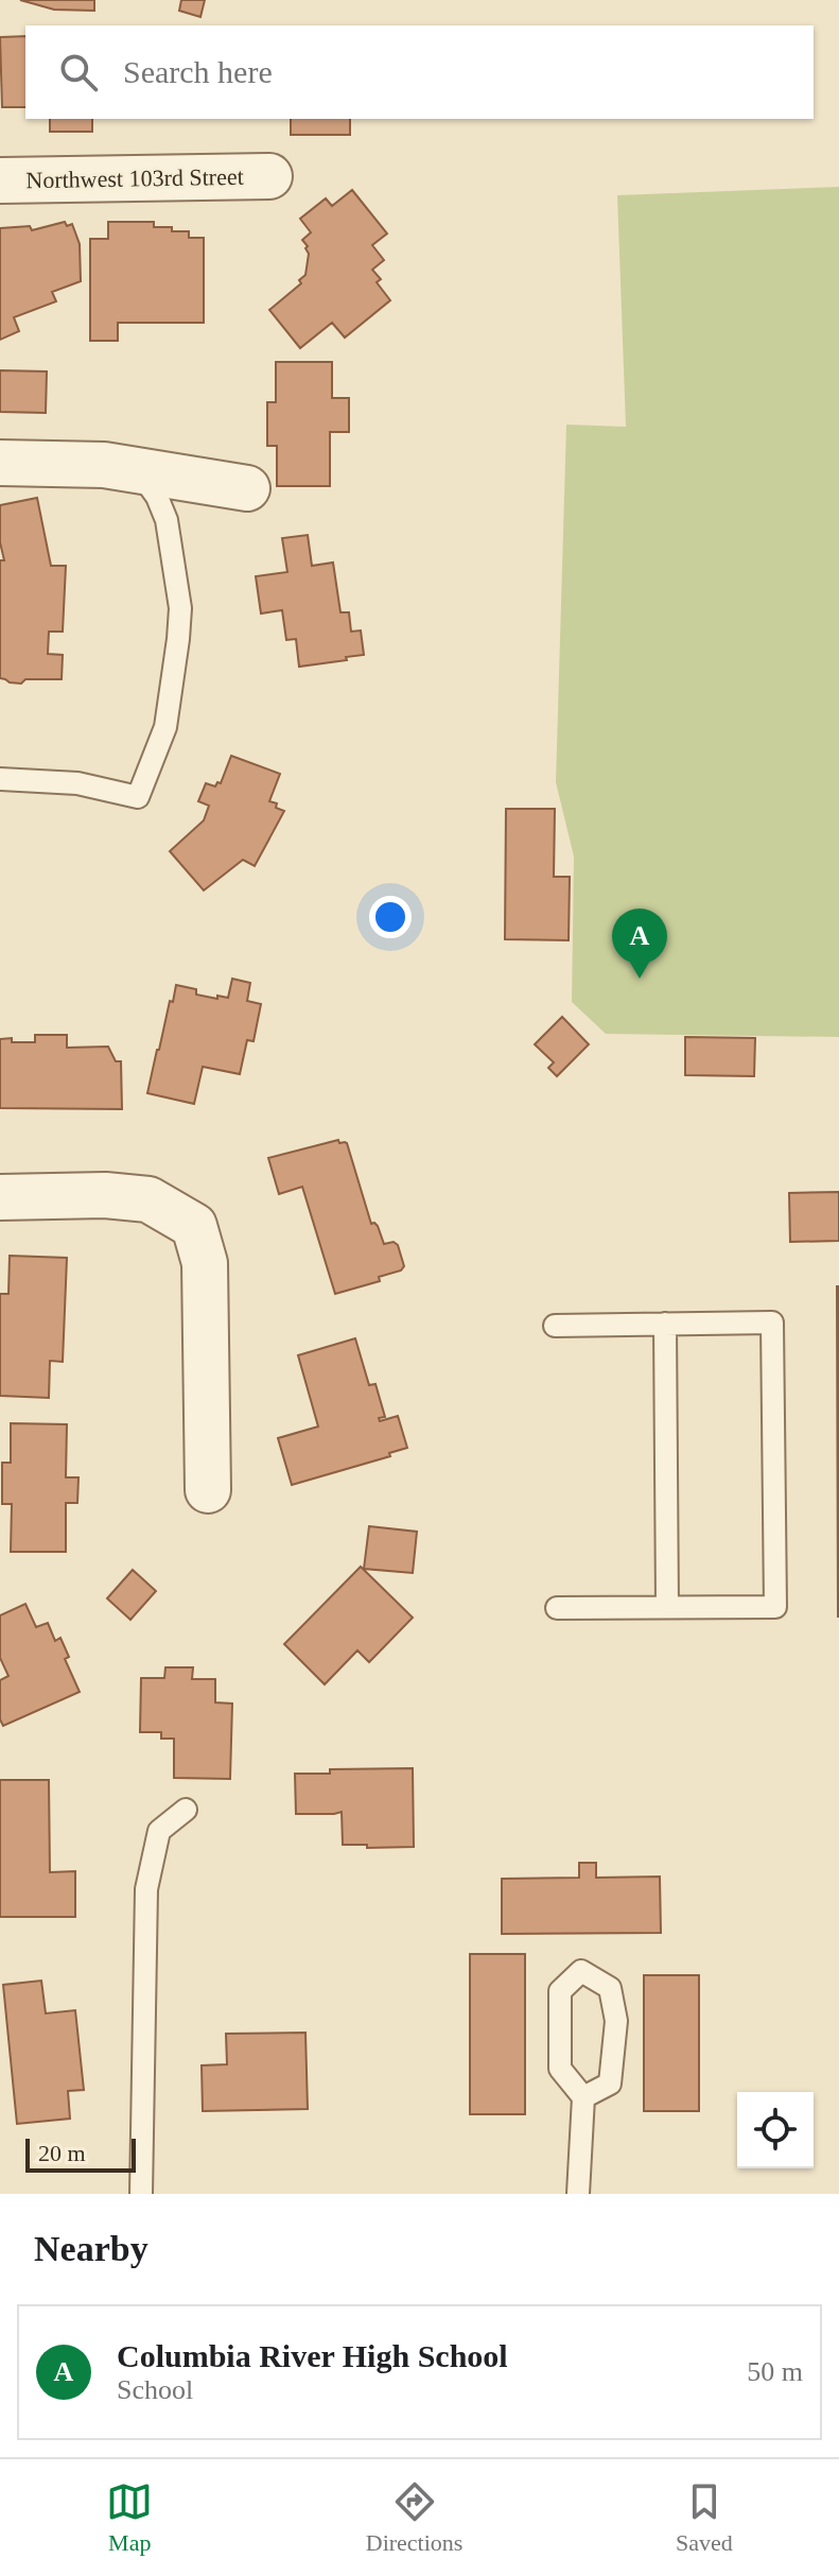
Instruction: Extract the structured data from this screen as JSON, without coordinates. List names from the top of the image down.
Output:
{
  "streets": {
    "street": ["Northwest 103rd Street"]
  },
  "scale_bar": "20 m",
  "page": {
    "search": "Search here",
    "pins": "A",
    "scale": "20 m",
    "heading": "Nearby",
    "list": [
      {
        "mark": "A",
        "name": "Columbia River High School",
        "note": "School",
        "value": "50 m"
      }
    ],
    "nav": ["Map", "Directions", "Saved"]
  }
}
